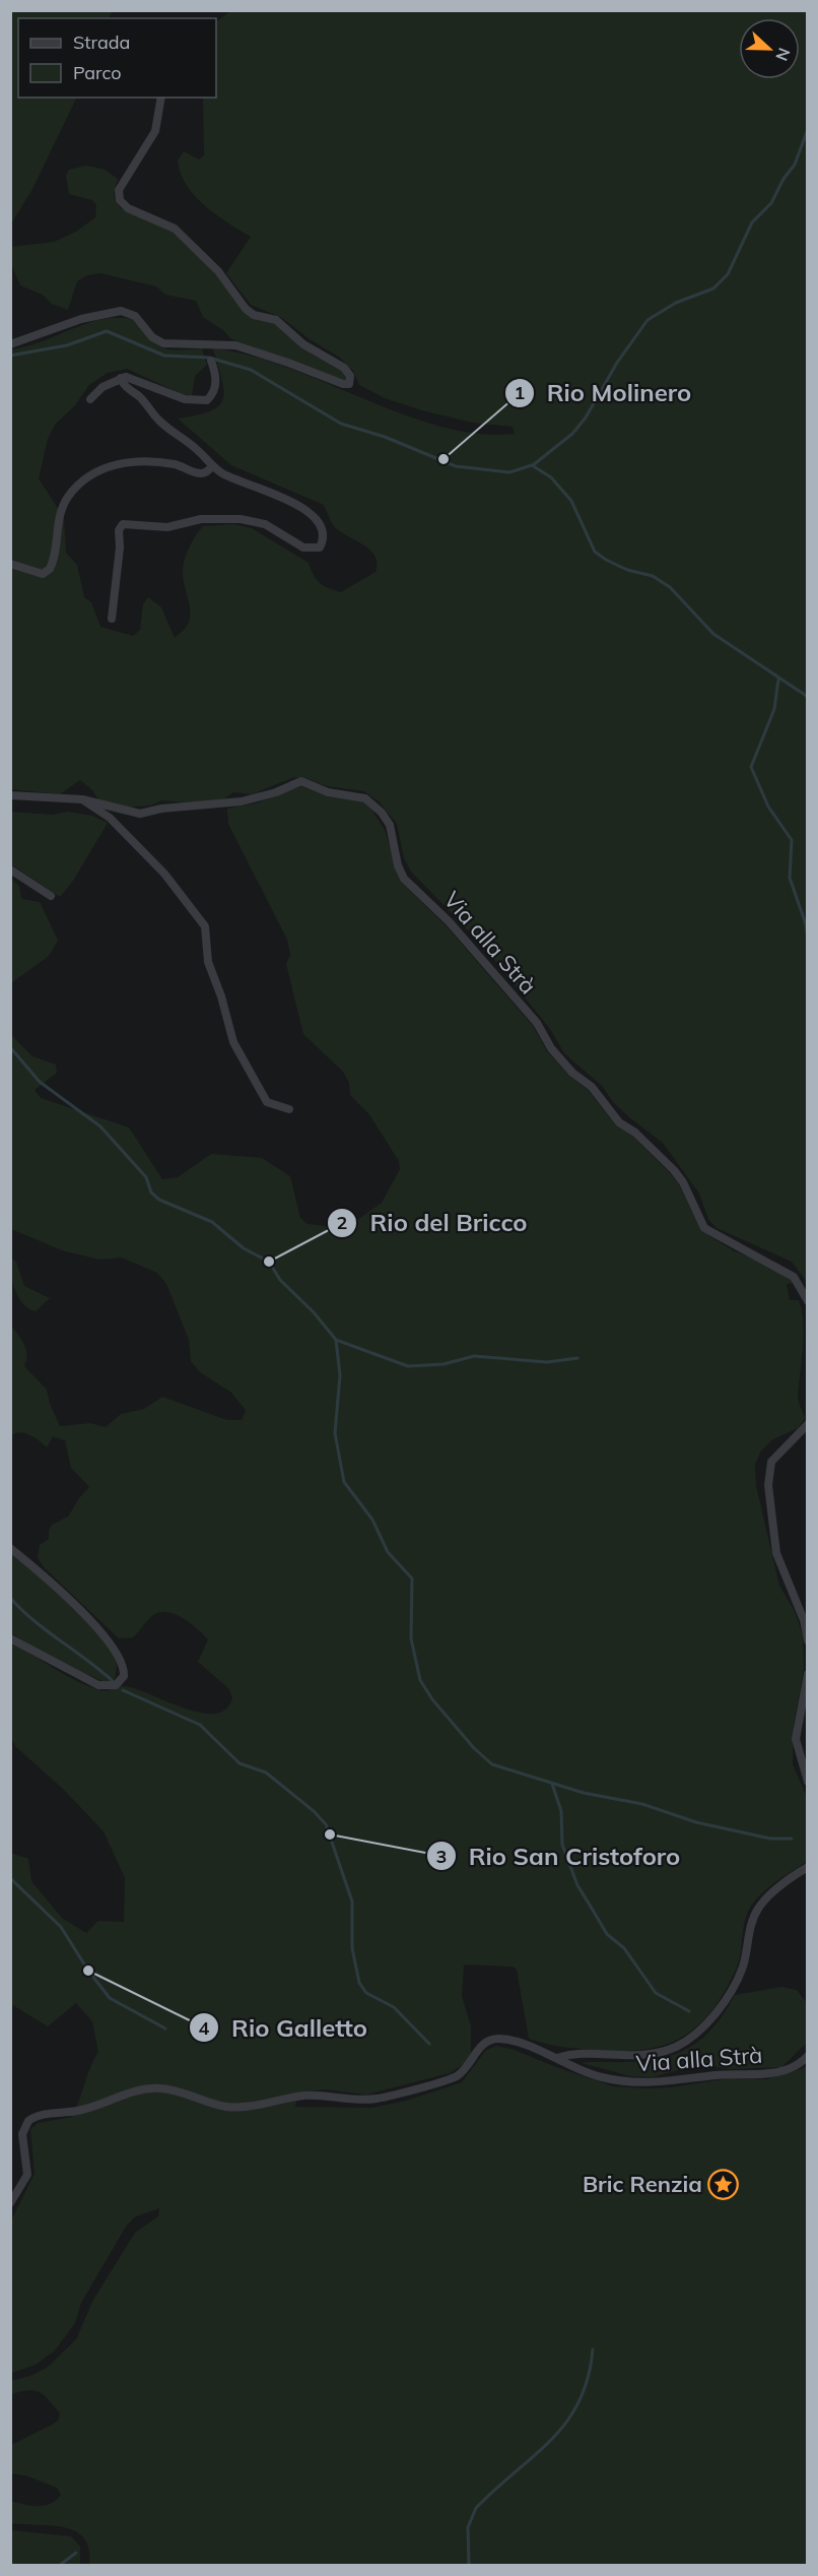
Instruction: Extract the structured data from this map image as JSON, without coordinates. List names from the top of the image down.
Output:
{
  "streets": {
    "street": ["Via alla Strà"]
  },
  "places": {
    "other": [
      "Rio Molinero",
      "Rio del Bricco",
      "Rio San Cristoforo",
      "Rio Galletto"
    ],
    "place": ["Bric Renzia"]
  },
  "legend": ["Strada", "Parco"],
  "north": "right"
}
